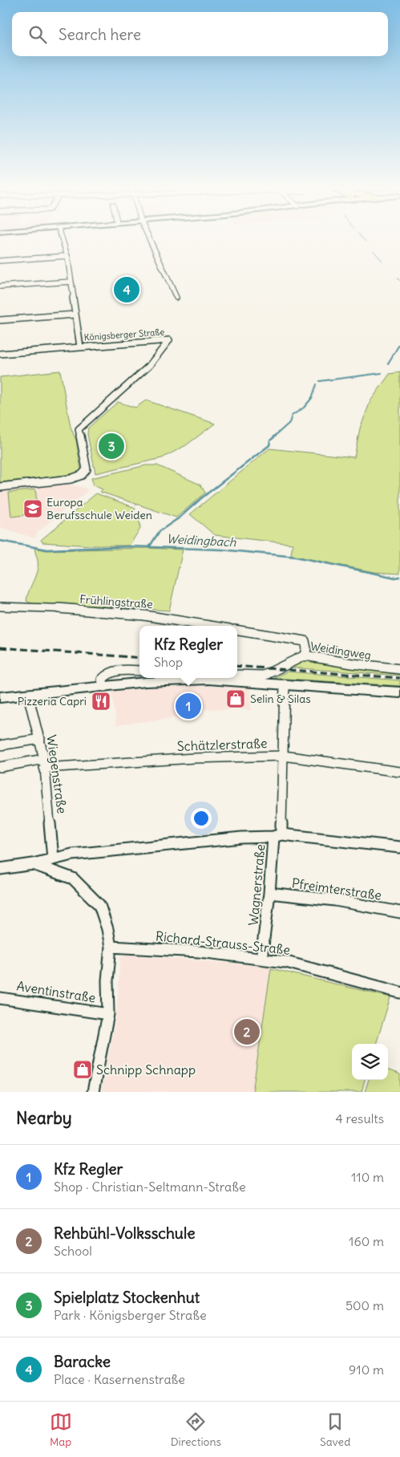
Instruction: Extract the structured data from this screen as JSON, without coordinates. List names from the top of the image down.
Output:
{
  "streets": {
    "street": [
      "Königsberger Straße",
      "Frühlingstraße",
      "Weidingweg",
      "Schätzlerstraße",
      "Wiegenstraße",
      "Wagnerstraße",
      "Pfreimterstraße",
      "Richard-Strauss-Straße",
      "Aventinstraße"
    ]
  },
  "crossings": [
    ["Schätzlerstraße", "Wiegenstraße"],
    ["Schätzlerstraße", "Wagnerstraße"],
    ["Wagnerstraße", "Pfreimterstraße"],
    ["Wagnerstraße", "Richard-Strauss-Straße"]
  ],
  "water": ["Weidingbach"],
  "places": {
    "school or university": ["Europa Berufsschule Weiden"],
    "shop": ["Selin & Silas", "Schnipp Schnapp"],
    "restaurant": ["Pizzeria Capri"]
  },
  "page": {
    "search": "Search here",
    "pins": [
      "4",
      "3",
      "1",
      "2"
    ],
    "popup": ["Kfz Regler", "Shop"],
    "heading": ["Nearby", "4 results"],
    "list": [
      {
        "mark": "1",
        "name": "Kfz Regler",
        "note": "Shop · Christian-Seltmann-Straße",
        "value": "110 m"
      },
      {
        "mark": "2",
        "name": "Rehbühl-Volksschule",
        "note": "School",
        "value": "160 m"
      },
      {
        "mark": "3",
        "name": "Spielplatz Stockenhut",
        "note": "Park · Königsberger Straße",
        "value": "500 m"
      },
      {
        "mark": "4",
        "name": "Baracke",
        "note": "Place · Kasernenstraße",
        "value": "910 m"
      }
    ],
    "nav": ["Map", "Directions", "Saved"]
  }
}
